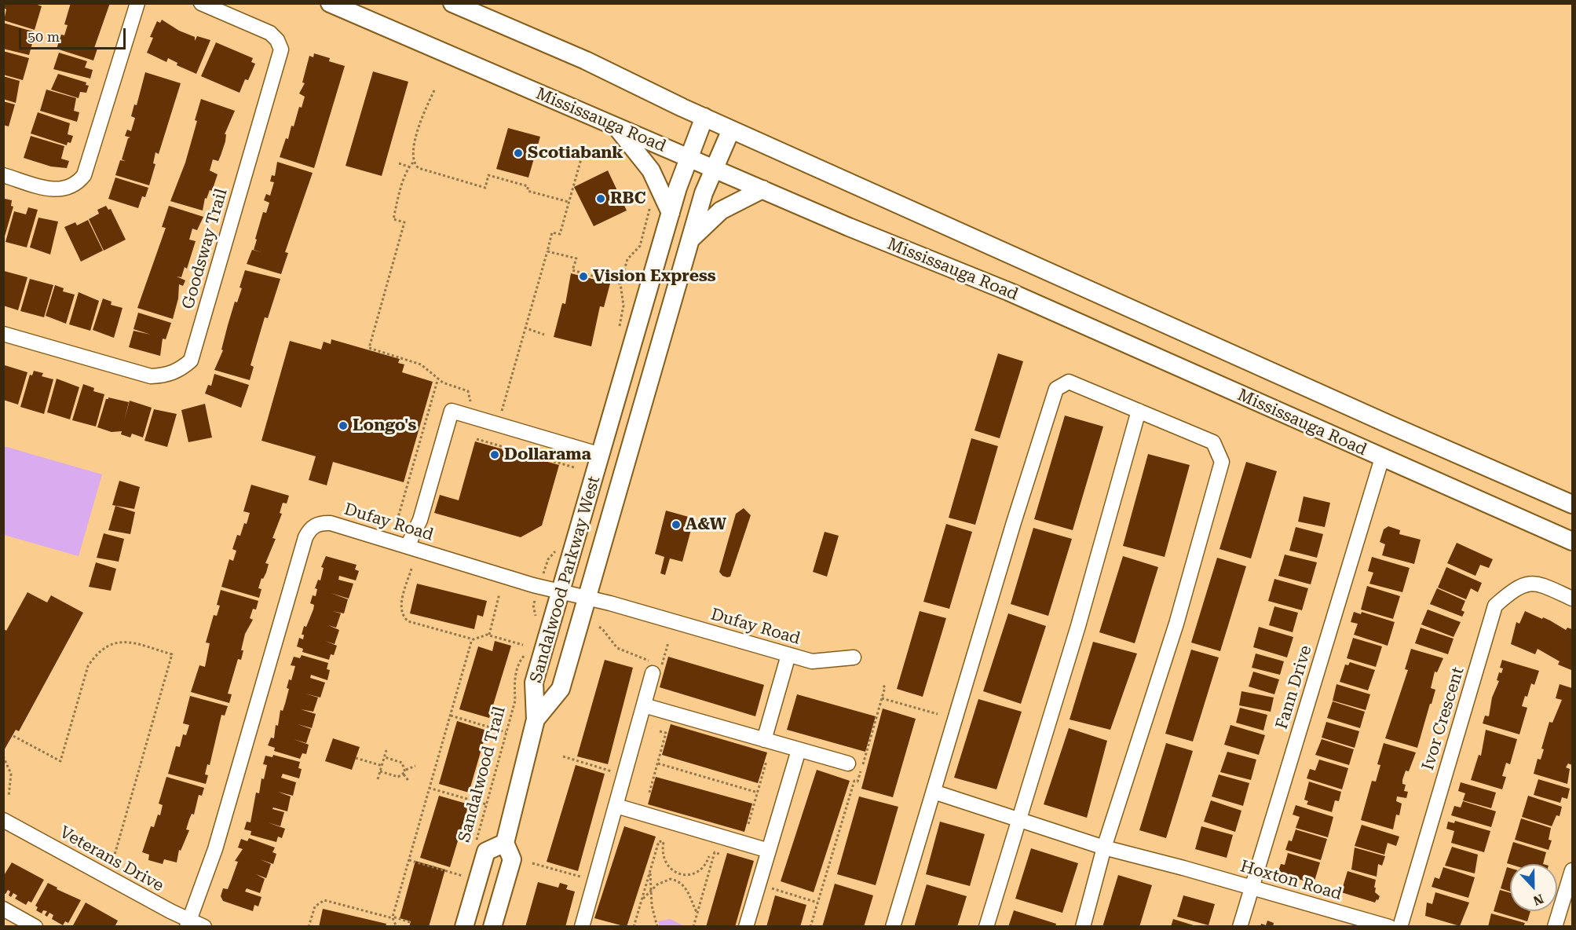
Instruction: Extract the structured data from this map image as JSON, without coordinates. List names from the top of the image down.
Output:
{
  "streets": {
    "main road": ["Mississauga Road", "Sandalwood Parkway West"],
    "street": [
      "Goodsway Trail",
      "Dufay Road",
      "Fann Drive",
      "Ivor Crescent",
      "Veterans Drive",
      "Hoxton Road"
    ],
    "path": ["Sandalwood Trail"]
  },
  "crossings": [
    ["Mississauga Road", "Sandalwood Parkway West"],
    ["Mississauga Road", "Fann Drive"],
    ["Dufay Road", "Sandalwood Parkway West"],
    ["Dufay Road", "Veterans Drive"],
    ["Fann Drive", "Hoxton Road"]
  ],
  "places": [
    "Scotiabank",
    "RBC",
    "Vision Express",
    "Longo's",
    "Dollarama",
    "A&W"
  ],
  "scale_bar": "50 m",
  "north": "bottom"
}
